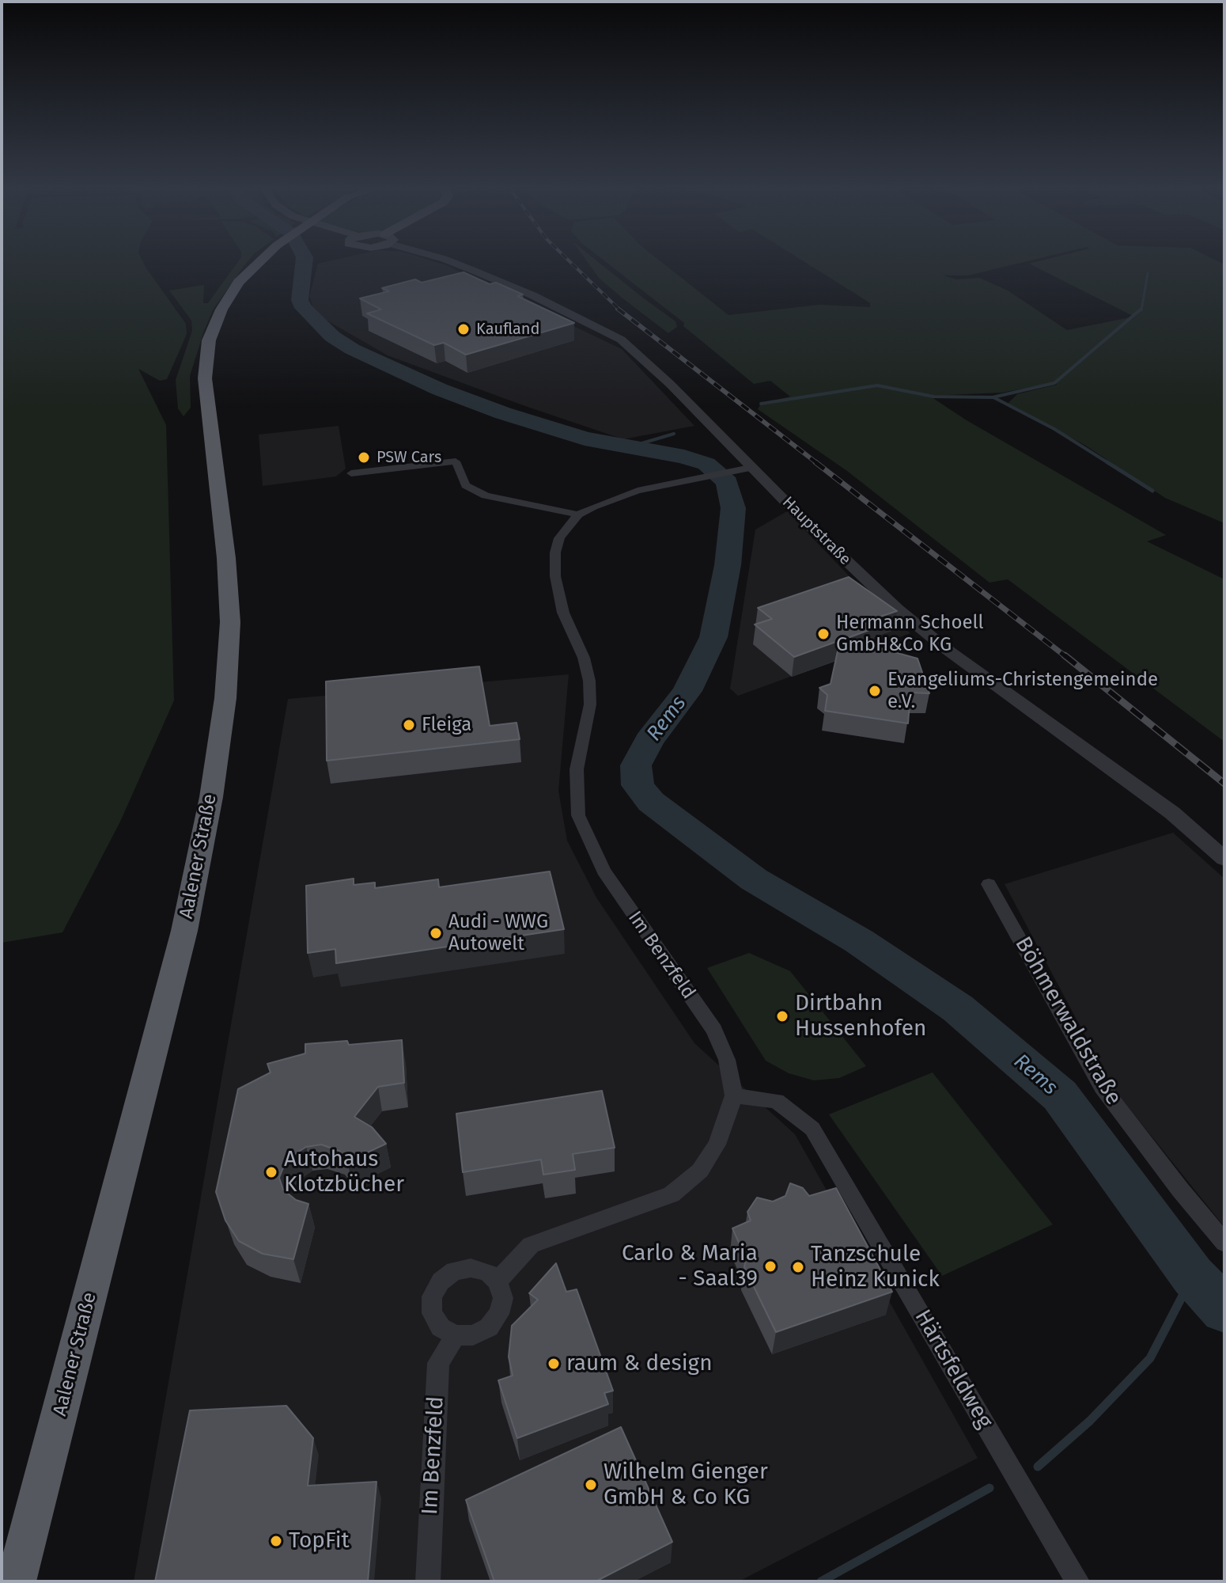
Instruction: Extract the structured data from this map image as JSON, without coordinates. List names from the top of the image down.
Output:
{
  "streets": {
    "highway": ["Aalener Straße"],
    "street": [
      "Hauptstraße",
      "Im Benzfeld",
      "Böhmerwaldstraße",
      "Härtsfeldweg"
    ]
  },
  "crossings": [
    ["Hauptstraße", "Im Benzfeld"],
    ["Im Benzfeld", "Härtsfeldweg"]
  ],
  "water": ["Rems"],
  "places": [
    "Kaufland",
    "PSW Cars",
    "Hermann Schoell GmbH&Co KG",
    "Evangeliums-Christengemeinde e.V.",
    "Fleiga",
    "Audi - WWG Autowelt",
    "Dirtbahn Hussenhofen",
    "Autohaus Klotzbücher",
    "Carlo & Maria - Saal39",
    "Tanzschule Heinz Kunick",
    "raum & design",
    "Wilhelm Gienger GmbH & Co KG",
    "TopFit"
  ]
}
